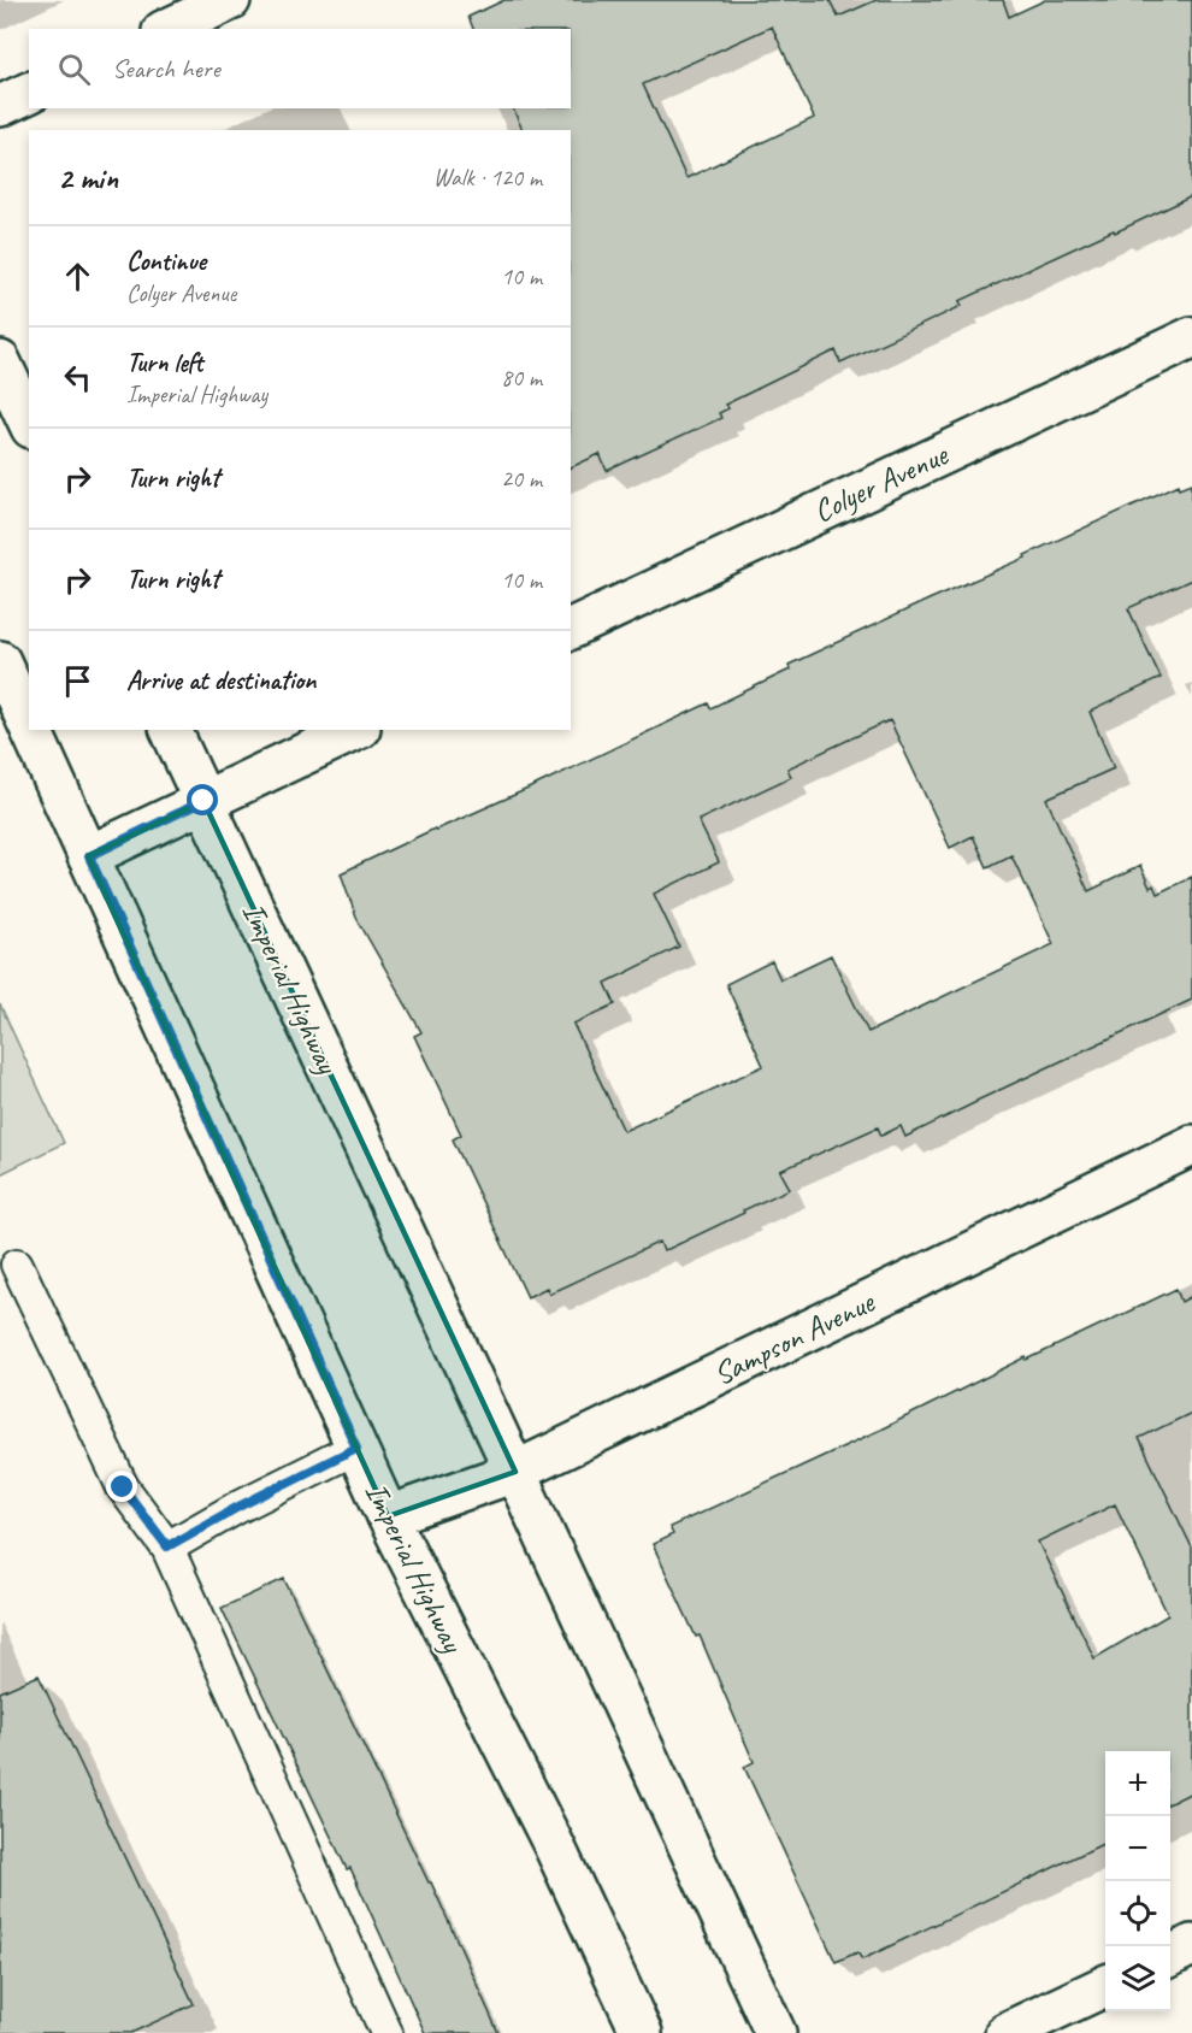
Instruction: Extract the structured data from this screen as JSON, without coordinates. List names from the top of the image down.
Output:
{
  "streets": {
    "main road": ["Colyer Avenue", "Imperial Highway", "Sampson Avenue"]
  },
  "crossings": [
    ["Imperial Highway", "Sampson Avenue"]
  ],
  "page": {
    "search": "Search here",
    "heading": ["2 min", "Walk · 120 m"],
    "list": [
      ["Continue", "Colyer Avenue", "10 m"],
      ["Turn left", "Imperial Highway", "80 m"],
      ["Turn right", "20 m"],
      ["Turn right", "10 m"],
      "Arrive at destination"
    ],
    "map_buttons": ["+", "−"]
  }
}
